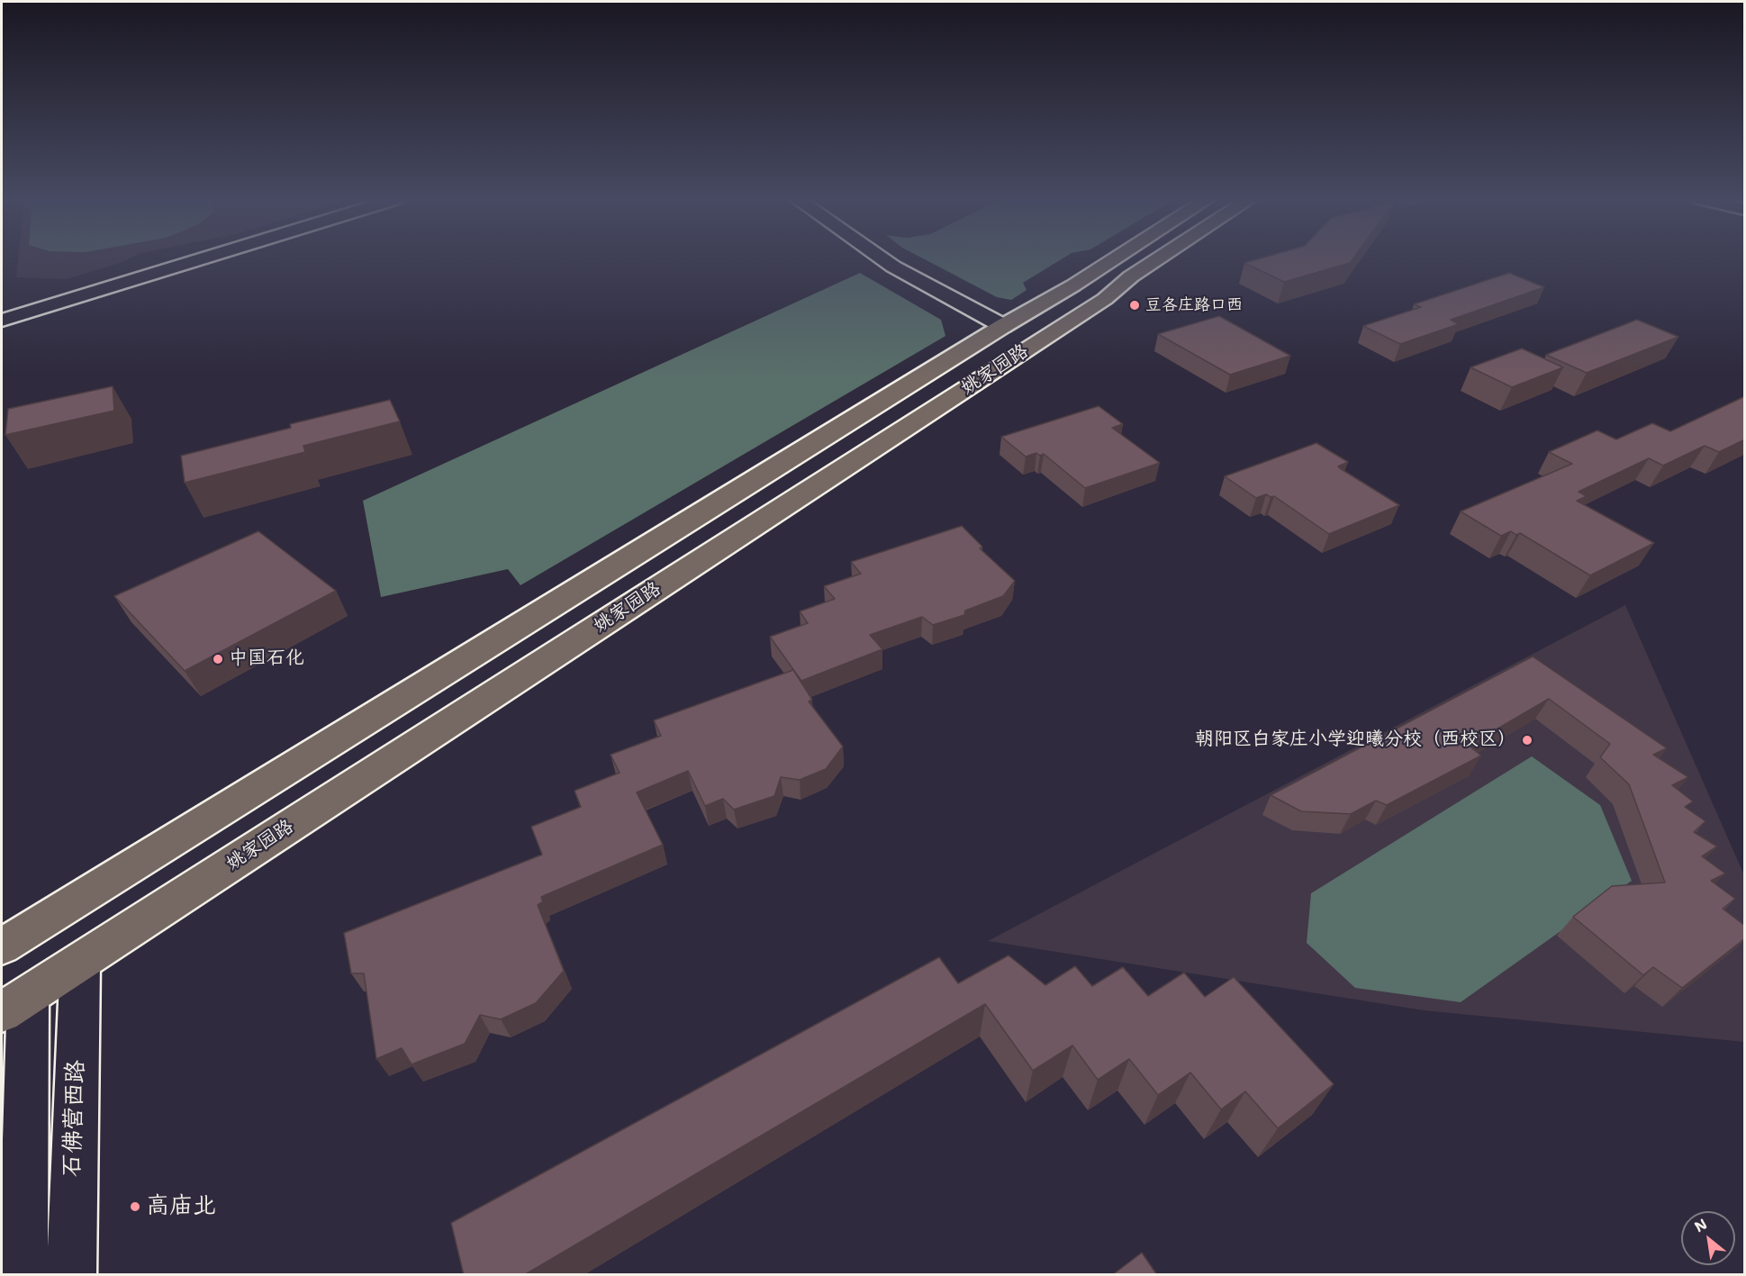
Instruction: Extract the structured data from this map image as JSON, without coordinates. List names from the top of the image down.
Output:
{
  "streets": {
    "main road": ["姚家园路"],
    "street": ["石佛营西路"]
  },
  "crossings": [
    ["姚家园路", "石佛营西路"]
  ],
  "places": [
    "豆各庄路口西",
    "中国石化",
    "朝阳区白家庄小学迎曦分校（西校区）",
    "高庙北"
  ],
  "north": "top left"
}
